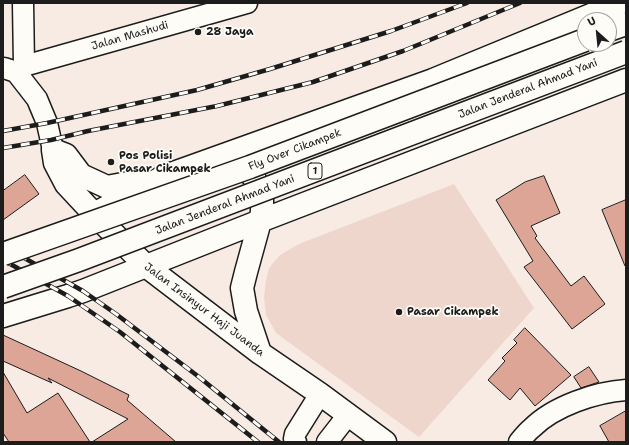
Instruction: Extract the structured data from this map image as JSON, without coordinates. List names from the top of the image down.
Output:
{
  "streets": {
    "highway": [
      "Jalan Jenderal Ahmad Yani",
      "Fly Over Cikampek",
      "1",
      "Jalan Insinyur Haji Juanda"
    ],
    "street": ["Jalan Mashudi"]
  },
  "places": ["28 Jaya", "Pos Polisi Pasar Cikampek", "Pasar Cikampek"],
  "north": "top left"
}
